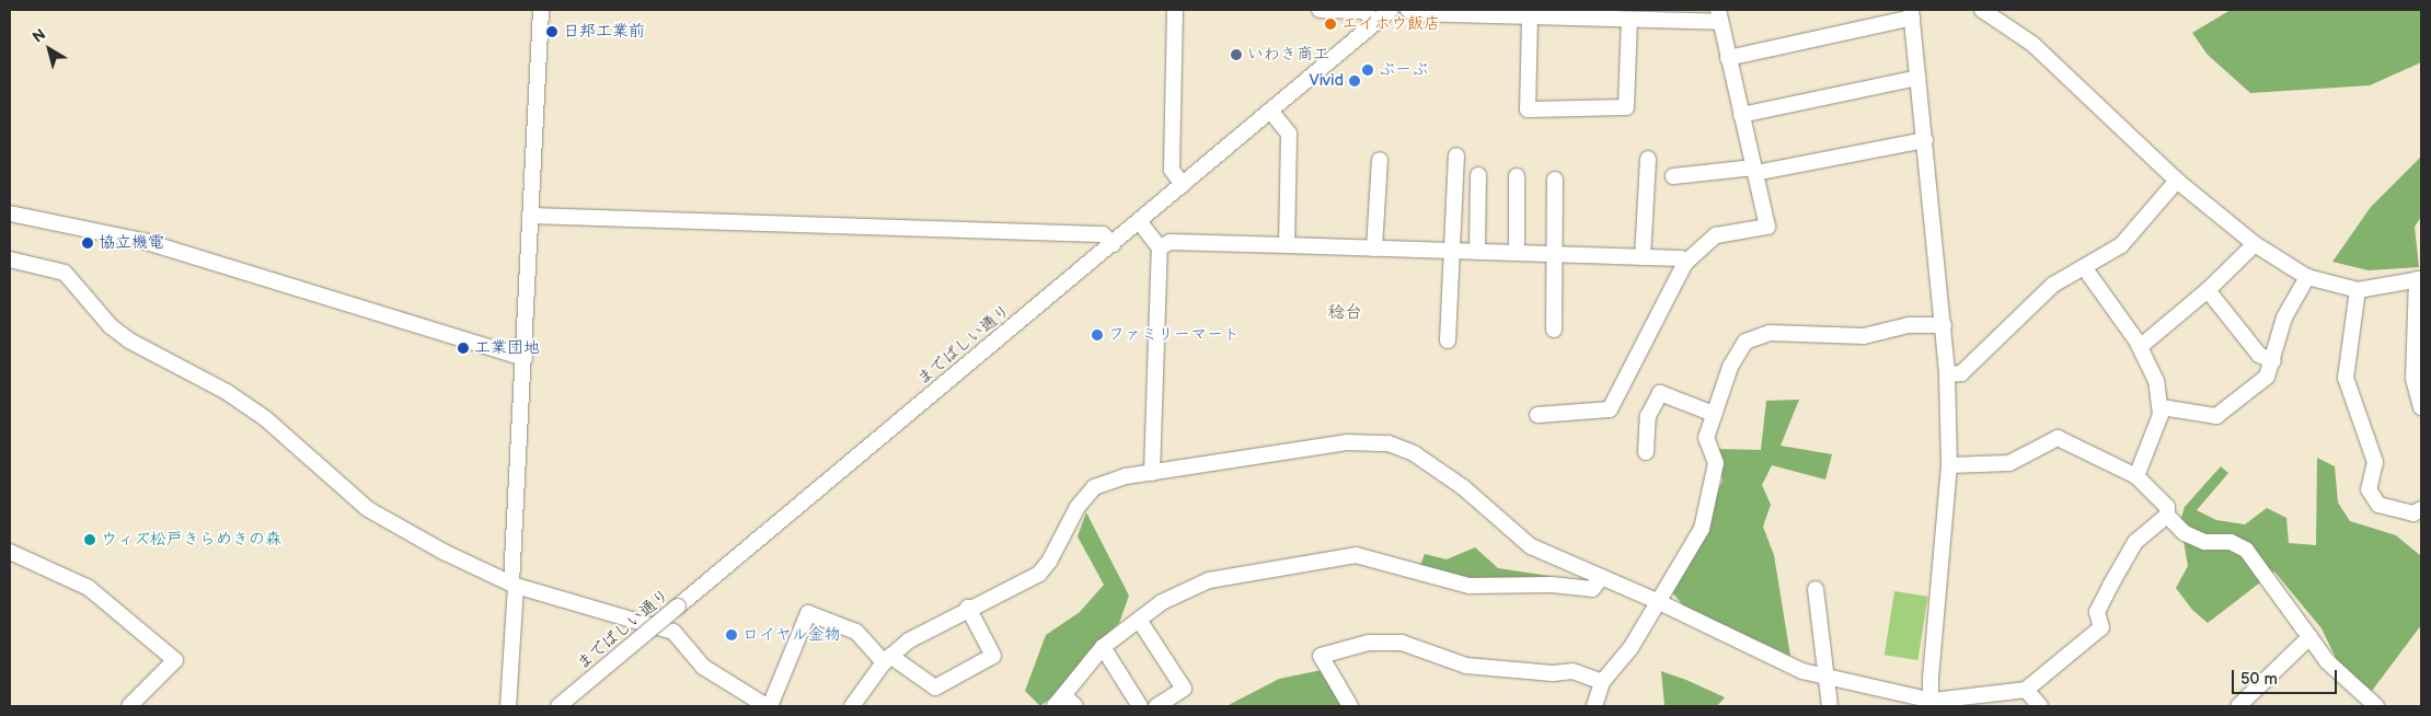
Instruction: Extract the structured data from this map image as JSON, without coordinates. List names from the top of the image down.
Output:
{
  "streets": {
    "street": ["までばしい通り"]
  },
  "districts": ["稔台"],
  "places": [
    "エイホウ飯店",
    "日邦工業前",
    "いわき商工",
    "ぶーぶ",
    "Vivid",
    "協立機電",
    "ファミリーマート",
    "工業団地",
    "ウィズ松戸きらめきの森",
    "ロイヤル金物"
  ],
  "scale_bar": "50 m",
  "north": "top left"
}
